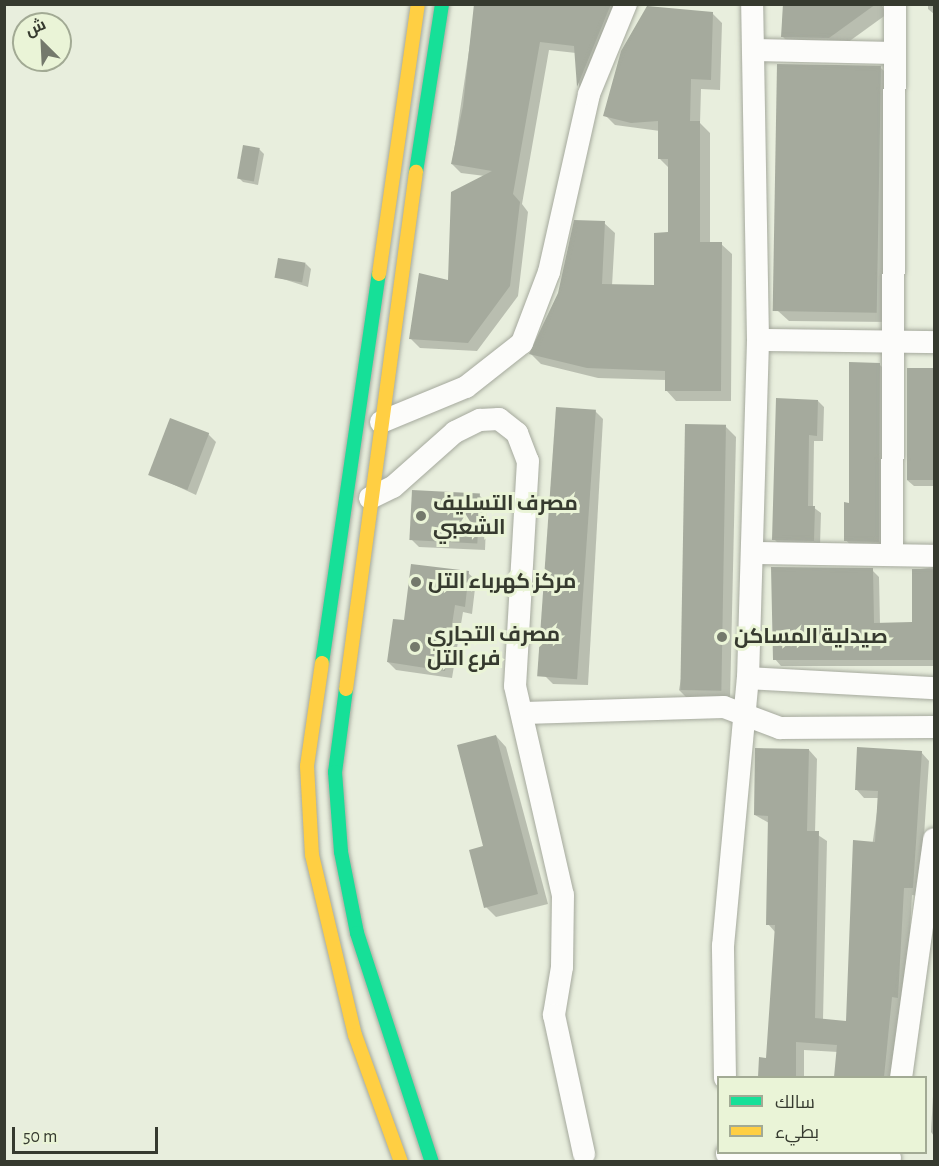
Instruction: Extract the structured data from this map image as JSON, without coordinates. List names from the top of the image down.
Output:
{
  "places": [
    "مصرف التسليف الشعبي",
    "مركز كهرباء التل",
    "صيدلية المساكن",
    "مصرف التجاري فرع التل"
  ],
  "legend": ["سالك", "بطيء"],
  "scale_bar": "50 m",
  "north": "top left"
}
